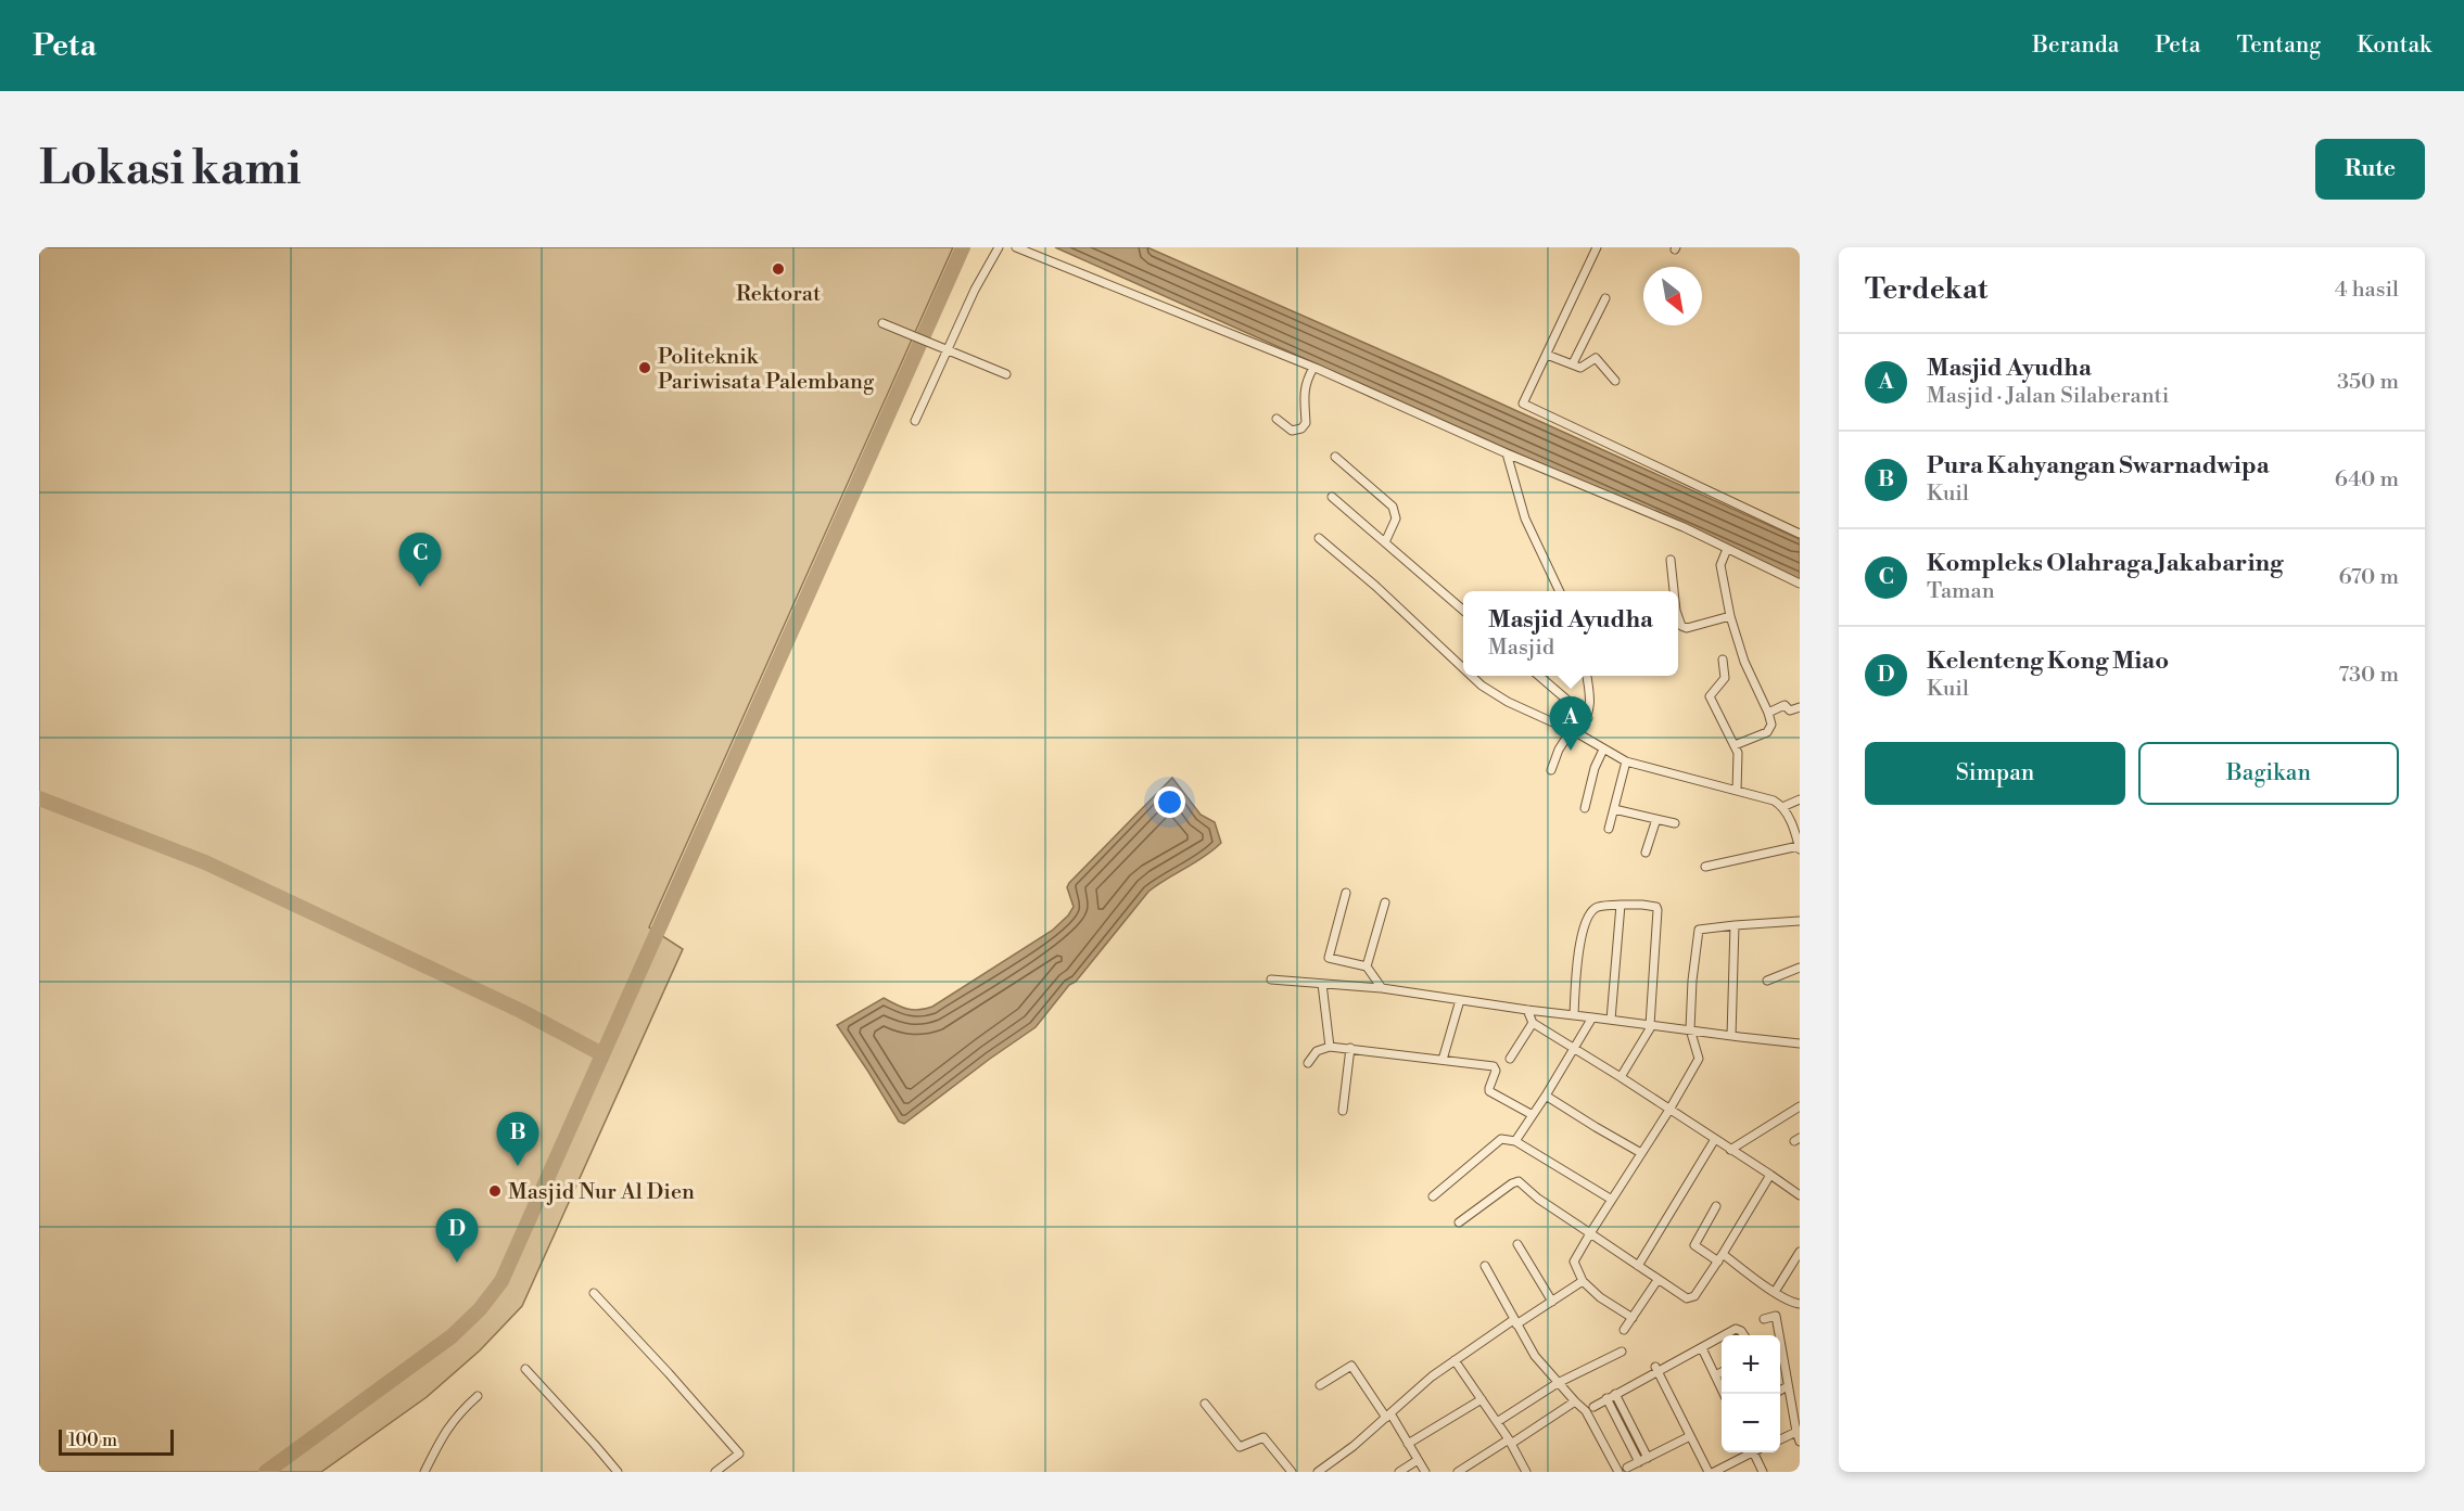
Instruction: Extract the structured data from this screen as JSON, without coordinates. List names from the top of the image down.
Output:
{
  "places": ["Rektorat", "Politeknik Pariwisata Palembang", "Masjid Nur Al Dien"],
  "scale_bar": "100 m",
  "north": "bottom right",
  "page": {
    "header": "Peta",
    "nav": [
      "Beranda",
      "Peta",
      "Tentang",
      "Kontak"
    ],
    "buttons": [
      "Rute",
      ["Simpan", "Bagikan"]
    ],
    "title": "Lokasi kami",
    "heading": ["Terdekat", "4 hasil"],
    "list": [
      {
        "mark": "A",
        "name": "Masjid Ayudha",
        "note": "Masjid · Jalan Silaberanti",
        "value": "350 m"
      },
      {
        "mark": "B",
        "name": "Pura Kahyangan Swarnadwipa",
        "note": "Kuil",
        "value": "640 m"
      },
      {
        "mark": "C",
        "name": "Kompleks Olahraga Jakabaring",
        "note": "Taman",
        "value": "670 m"
      },
      {
        "mark": "D",
        "name": "Kelenteng Kong Miao",
        "note": "Kuil",
        "value": "730 m"
      }
    ],
    "pins": [
      "C",
      "A",
      "B",
      "D"
    ],
    "popup": ["Masjid Ayudha", "Masjid"],
    "map_buttons": ["+", "−"],
    "scale": "100 m"
  }
}
